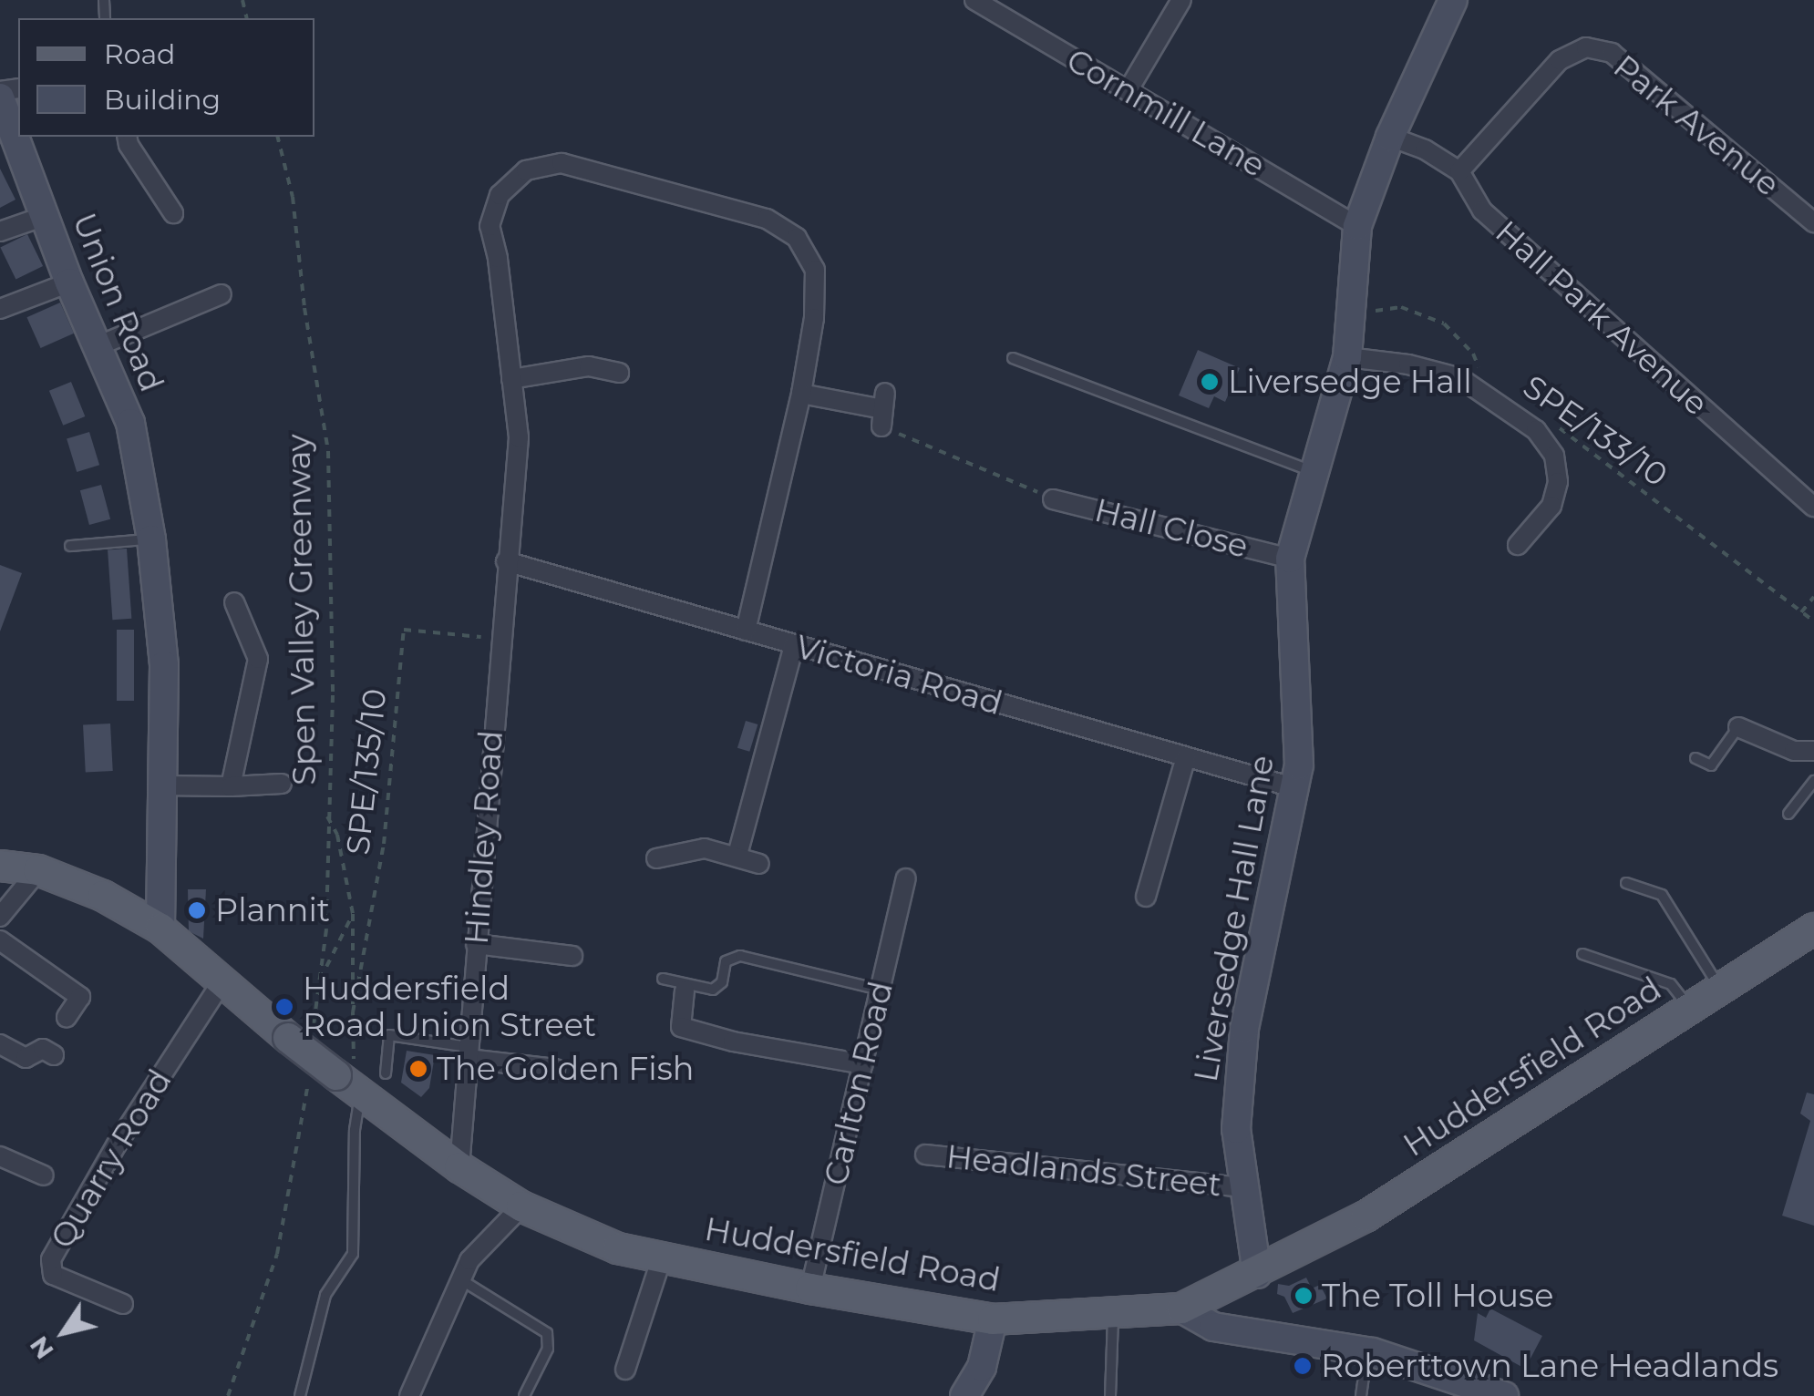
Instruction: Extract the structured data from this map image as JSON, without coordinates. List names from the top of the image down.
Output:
{
  "streets": {
    "main road": ["Huddersfield Road"],
    "street": [
      "Cornmill Lane",
      "Park Avenue",
      "Union Road",
      "Hall Park Avenue",
      "Hall Close",
      "Victoria Road",
      "Hindley Road",
      "Liversedge Hall Lane",
      "Carlton Road",
      "Quarry Road",
      "Headlands Street"
    ],
    "path": ["SPE/133/10", "Spen Valley Greenway", "SPE/135/10"]
  },
  "crossings": [
    ["Cornmill Lane", "Liversedge Hall Lane"],
    ["Park Avenue", "Hall Park Avenue"],
    ["Union Road", "Huddersfield Road"],
    ["Hall Park Avenue", "Liversedge Hall Lane"],
    ["SPE/133/10", "Liversedge Hall Lane"],
    ["Hall Close", "Liversedge Hall Lane"],
    ["Spen Valley Greenway", "SPE/135/10"],
    ["Spen Valley Greenway", "Huddersfield Road"],
    ["Victoria Road", "Hindley Road"],
    ["Victoria Road", "Liversedge Hall Lane"],
    ["SPE/135/10", "Hindley Road"],
    ["Hindley Road", "Huddersfield Road"],
    ["Liversedge Hall Lane", "Huddersfield Road"],
    ["Liversedge Hall Lane", "Headlands Street"],
    ["Huddersfield Road", "Carlton Road"],
    ["Huddersfield Road", "Quarry Road"]
  ],
  "places": [
    "Liversedge Hall",
    "Plannit",
    "Huddersfield Road Union Street",
    "The Golden Fish",
    "The Toll House",
    "Roberttown Lane Headlands"
  ],
  "legend": ["Road", "Building"],
  "north": "bottom left"
}
